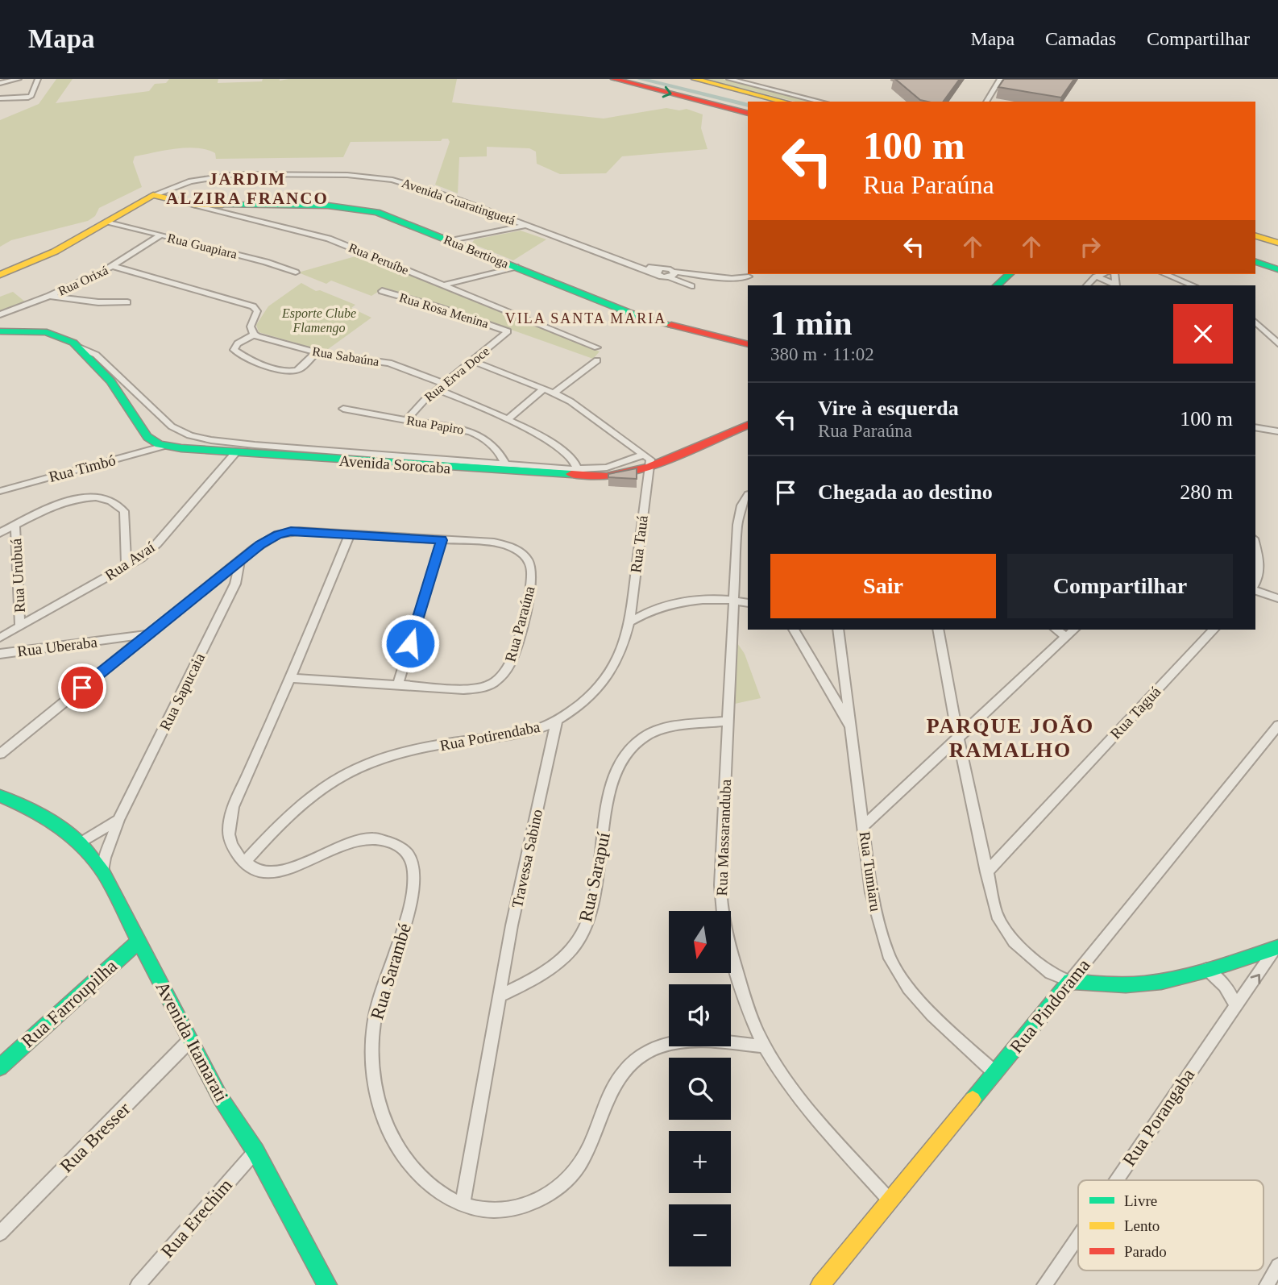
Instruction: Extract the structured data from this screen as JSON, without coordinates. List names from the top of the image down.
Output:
{
  "streets": {
    "main road": [
      "Avenida Guaratinguetá",
      "Rua Bertioga",
      "Avenida Sorocaba",
      "Rua Farroupilha",
      "Rua Pindorama",
      "Avenida Itamarati"
    ],
    "street": [
      "Rua Guapiara",
      "Rua Peruíbe",
      "Rua Orixá",
      "Rua Rosa Menina",
      "Rua Sabaúna",
      "Rua Erva Doce",
      "Rua Papiro",
      "Rua Timbó",
      "Rua Tauá",
      "Rua Avaí",
      "Rua Urubuá",
      "Rua Paraúna",
      "Rua Uberaba",
      "Rua Sapucaia",
      "Rua Taguá",
      "Rua Potirendaba",
      "Rua Massaranduba",
      "Travessa Sabino",
      "Rua Tumiaru",
      "Rua Sarapuí",
      "Rua Sarambé",
      "Rua Porangaba",
      "Rua Bresser",
      "Rua Erechim"
    ]
  },
  "crossings": [
    ["Avenida Guaratinguetá", "Rua Guapiara"],
    ["Avenida Guaratinguetá", "Rua Bertioga"],
    ["Rua Guapiara", "Rua Orixá"],
    ["Rua Bertioga", "Rua Peruíbe"],
    ["Rua Rosa Menina", "Rua Erva Doce"],
    ["Rua Sabaúna", "Rua Erva Doce"],
    ["Rua Sabaúna", "Avenida Sorocaba"],
    ["Rua Erva Doce", "Rua Papiro"],
    ["Rua Papiro", "Avenida Sorocaba"],
    ["Avenida Sorocaba", "Rua Timbó"],
    ["Avenida Sorocaba", "Rua Tauá"],
    ["Avenida Sorocaba", "Rua Avaí"],
    ["Rua Tauá", "Rua Potirendaba"],
    ["Rua Avaí", "Rua Urubuá"],
    ["Rua Paraúna", "Rua Uberaba"],
    ["Rua Paraúna", "Rua Sapucaia"],
    ["Rua Sapucaia", "Avenida Itamarati"],
    ["Rua Potirendaba", "Travessa Sabino"],
    ["Rua Potirendaba", "Rua Sarambé"],
    ["Rua Massaranduba", "Rua Sarapuí"],
    ["Rua Massaranduba", "Rua Sarambé"],
    ["Rua Massaranduba", "Rua Pindorama"],
    ["Travessa Sabino", "Rua Sarapuí"],
    ["Rua Tumiaru", "Rua Pindorama"],
    ["Rua Farroupilha", "Avenida Itamarati"],
    ["Avenida Itamarati", "Rua Bresser"],
    ["Avenida Itamarati", "Rua Erechim"]
  ],
  "districts": ["JARDIM ALZIRA FRANCO", "VILA SANTA MARIA", "PARQUE JOÃO RAMALHO"],
  "parks": ["Esporte Clube Flamengo"],
  "legend": ["Livre", "Lento", "Parado"],
  "north": "bottom",
  "page": {
    "header": "Mapa",
    "nav": ["Mapa", "Camadas", "Compartilhar"],
    "turn": ["100 m", "Rua Paraúna"],
    "heading": ["1 min", "380 m · 11:02"],
    "list": [
      {
        "name": "Vire à esquerda",
        "note": "Rua Paraúna",
        "value": "100 m"
      },
      {
        "name": "Chegada ao destino",
        "value": "280 m"
      }
    ],
    "buttons": ["Sair", "Compartilhar"],
    "map_buttons": ["+", "−"]
  }
}
